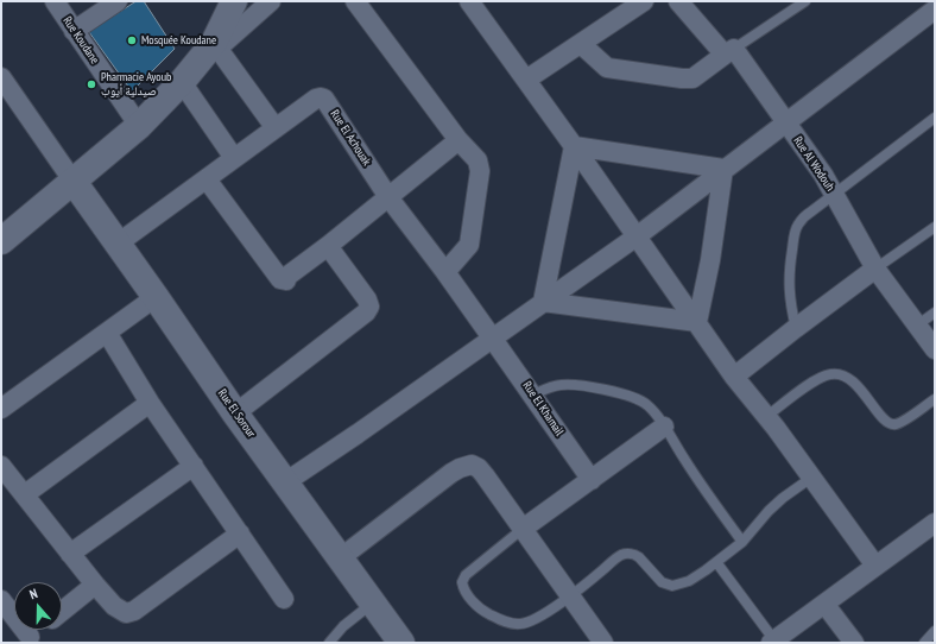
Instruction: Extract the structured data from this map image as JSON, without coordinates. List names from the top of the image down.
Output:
{
  "streets": {
    "street": [
      "Rue Koudane",
      "Rue El Achouak",
      "Rue Al Wodouh",
      "Rue El Khamail",
      "Rue El Sorour"
    ]
  },
  "crossings": [
    ["Rue El Achouak", "Rue El Khamail"],
    ["Rue El Achouak", "Rue El Sorour"]
  ],
  "places": ["Mosquée Koudane", "Pharmacie Ayoub صيدلية أيوب"],
  "north": "top"
}
